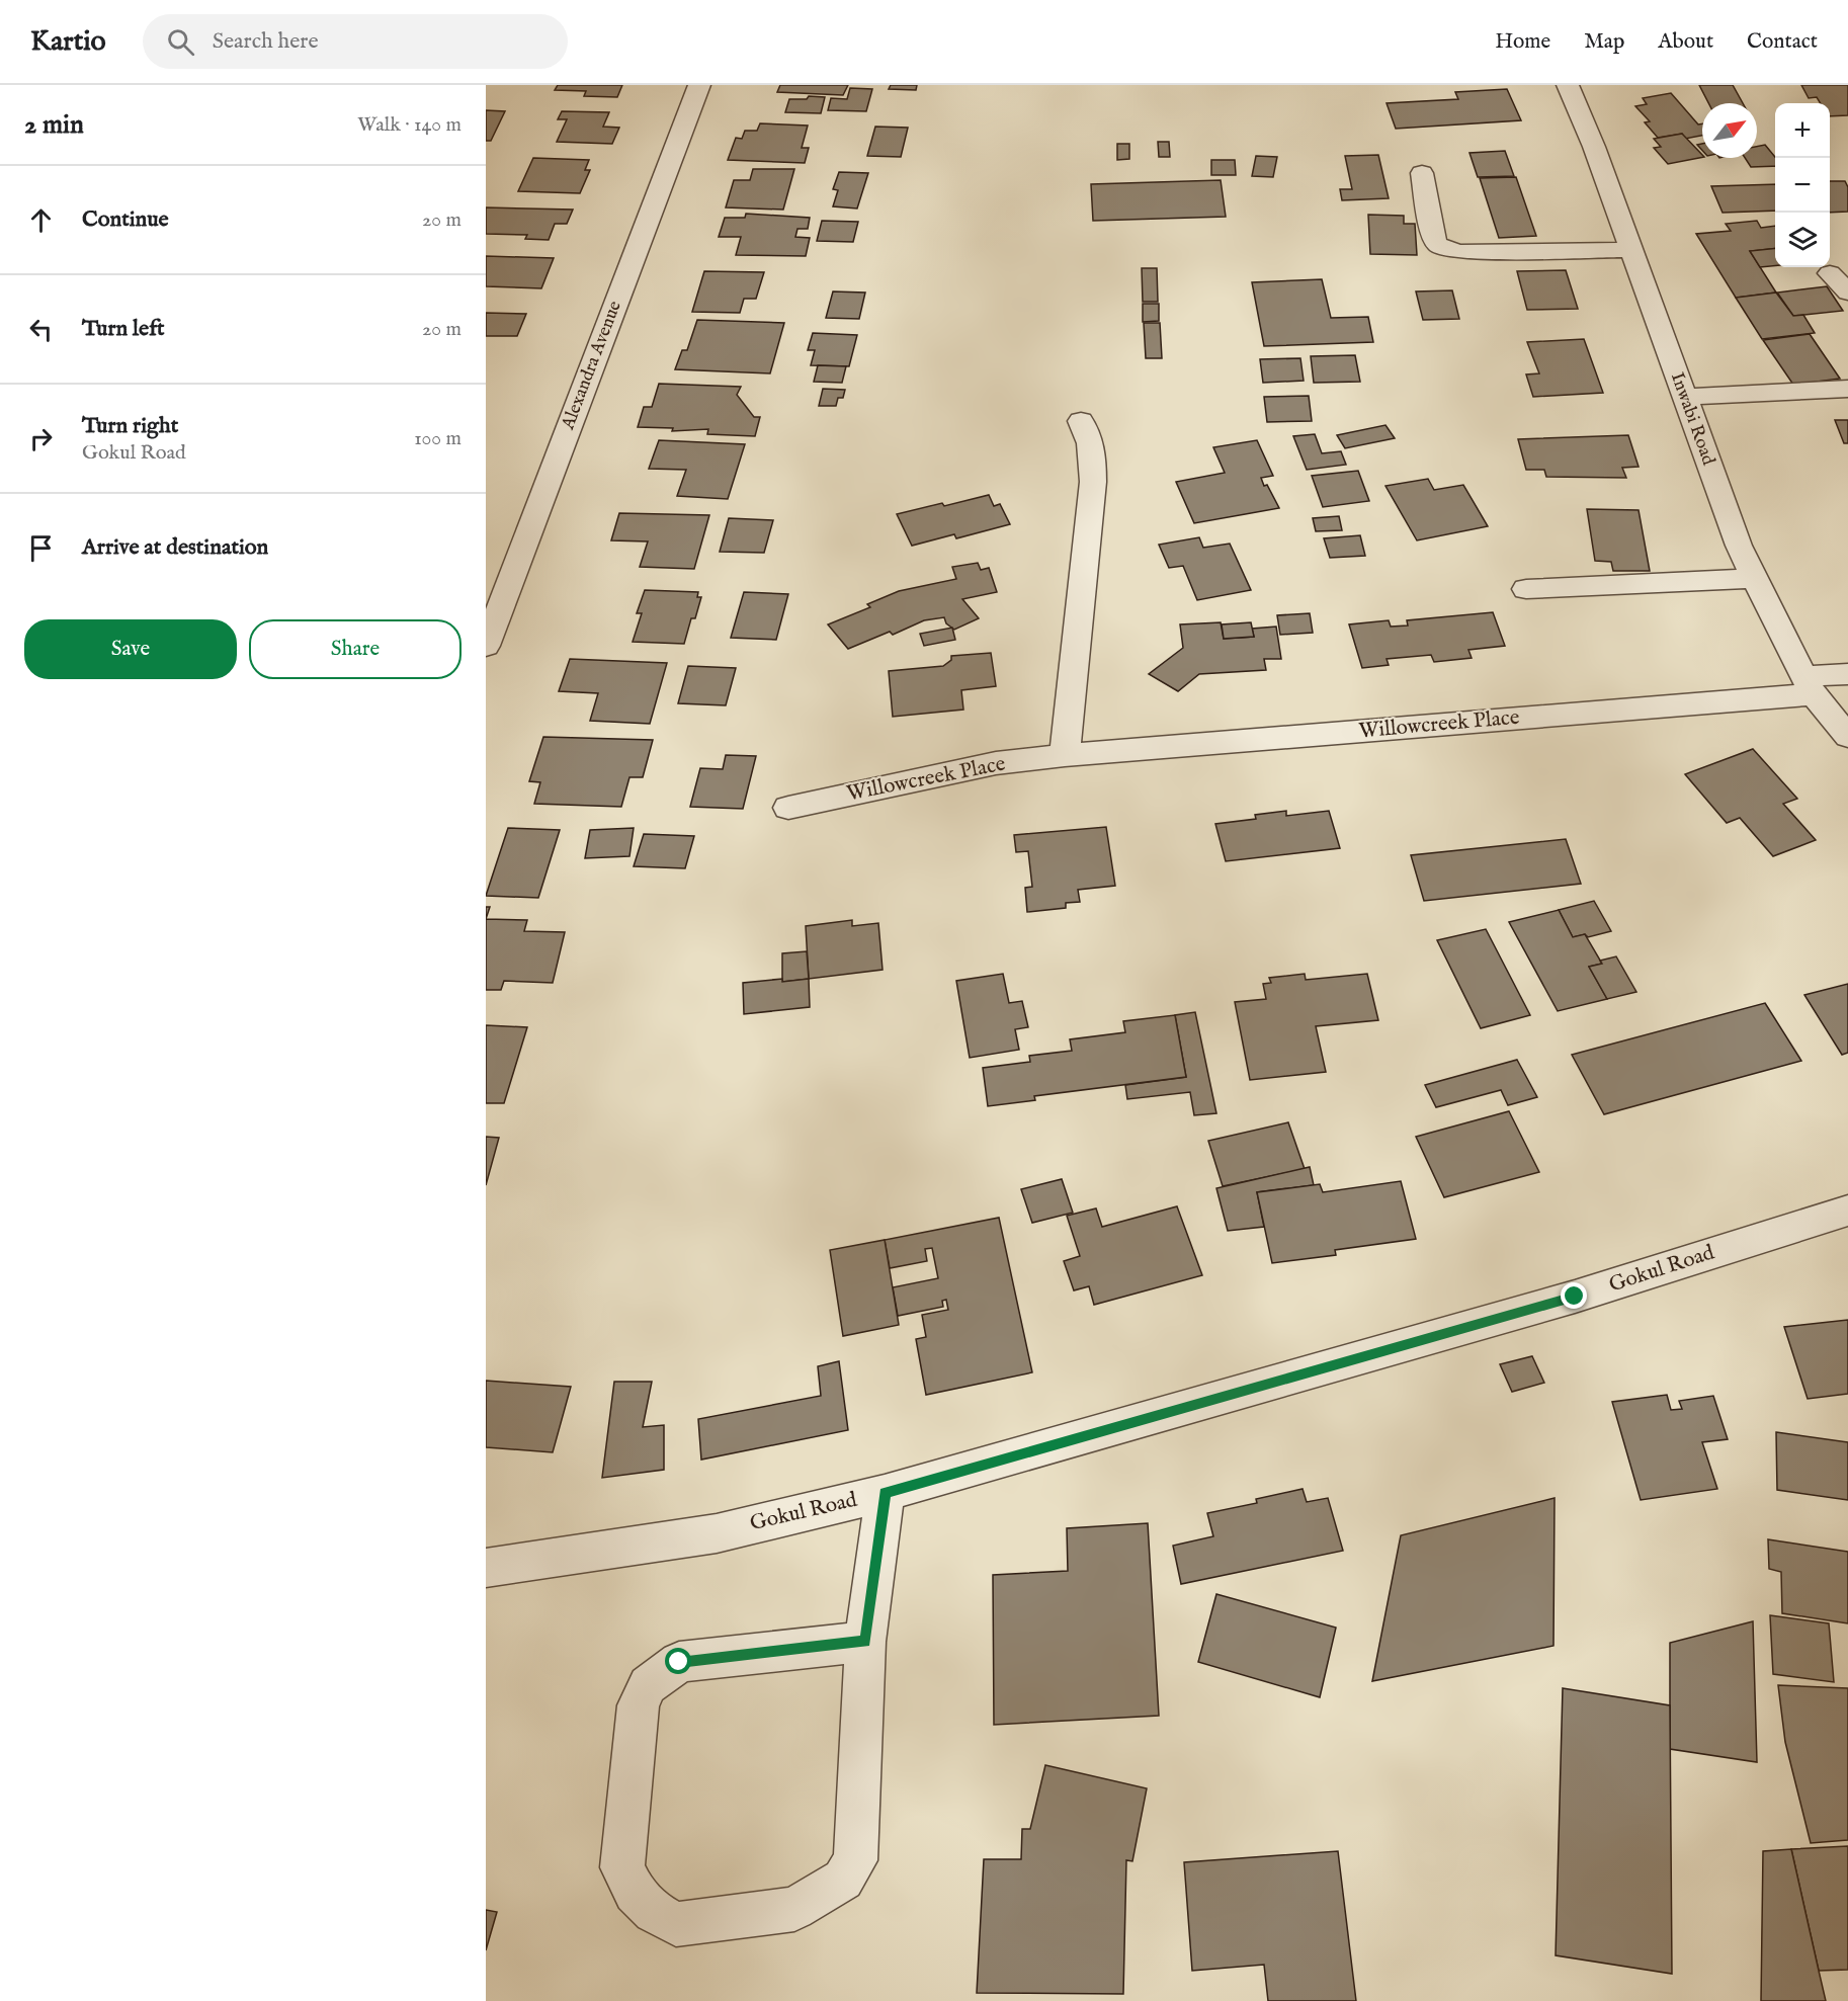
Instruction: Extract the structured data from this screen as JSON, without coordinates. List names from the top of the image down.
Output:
{
  "streets": {
    "street": [
      "Alexandra Avenue",
      "Inwabi Road",
      "Willowcreek Place",
      "Gokul Road"
    ]
  },
  "crossings": [
    ["Inwabi Road", "Willowcreek Place"]
  ],
  "north": "top right",
  "page": {
    "header": "Kartio",
    "search": "Search here",
    "nav": [
      "Home",
      "Map",
      "About",
      "Contact"
    ],
    "heading": ["2 min", "Walk · 140 m"],
    "map_buttons": ["+", "−"],
    "list": [
      ["Continue", "20 m"],
      ["Turn left", "20 m"],
      ["Turn right", "Gokul Road", "100 m"],
      "Arrive at destination"
    ],
    "buttons": ["Save", "Share"]
  }
}
